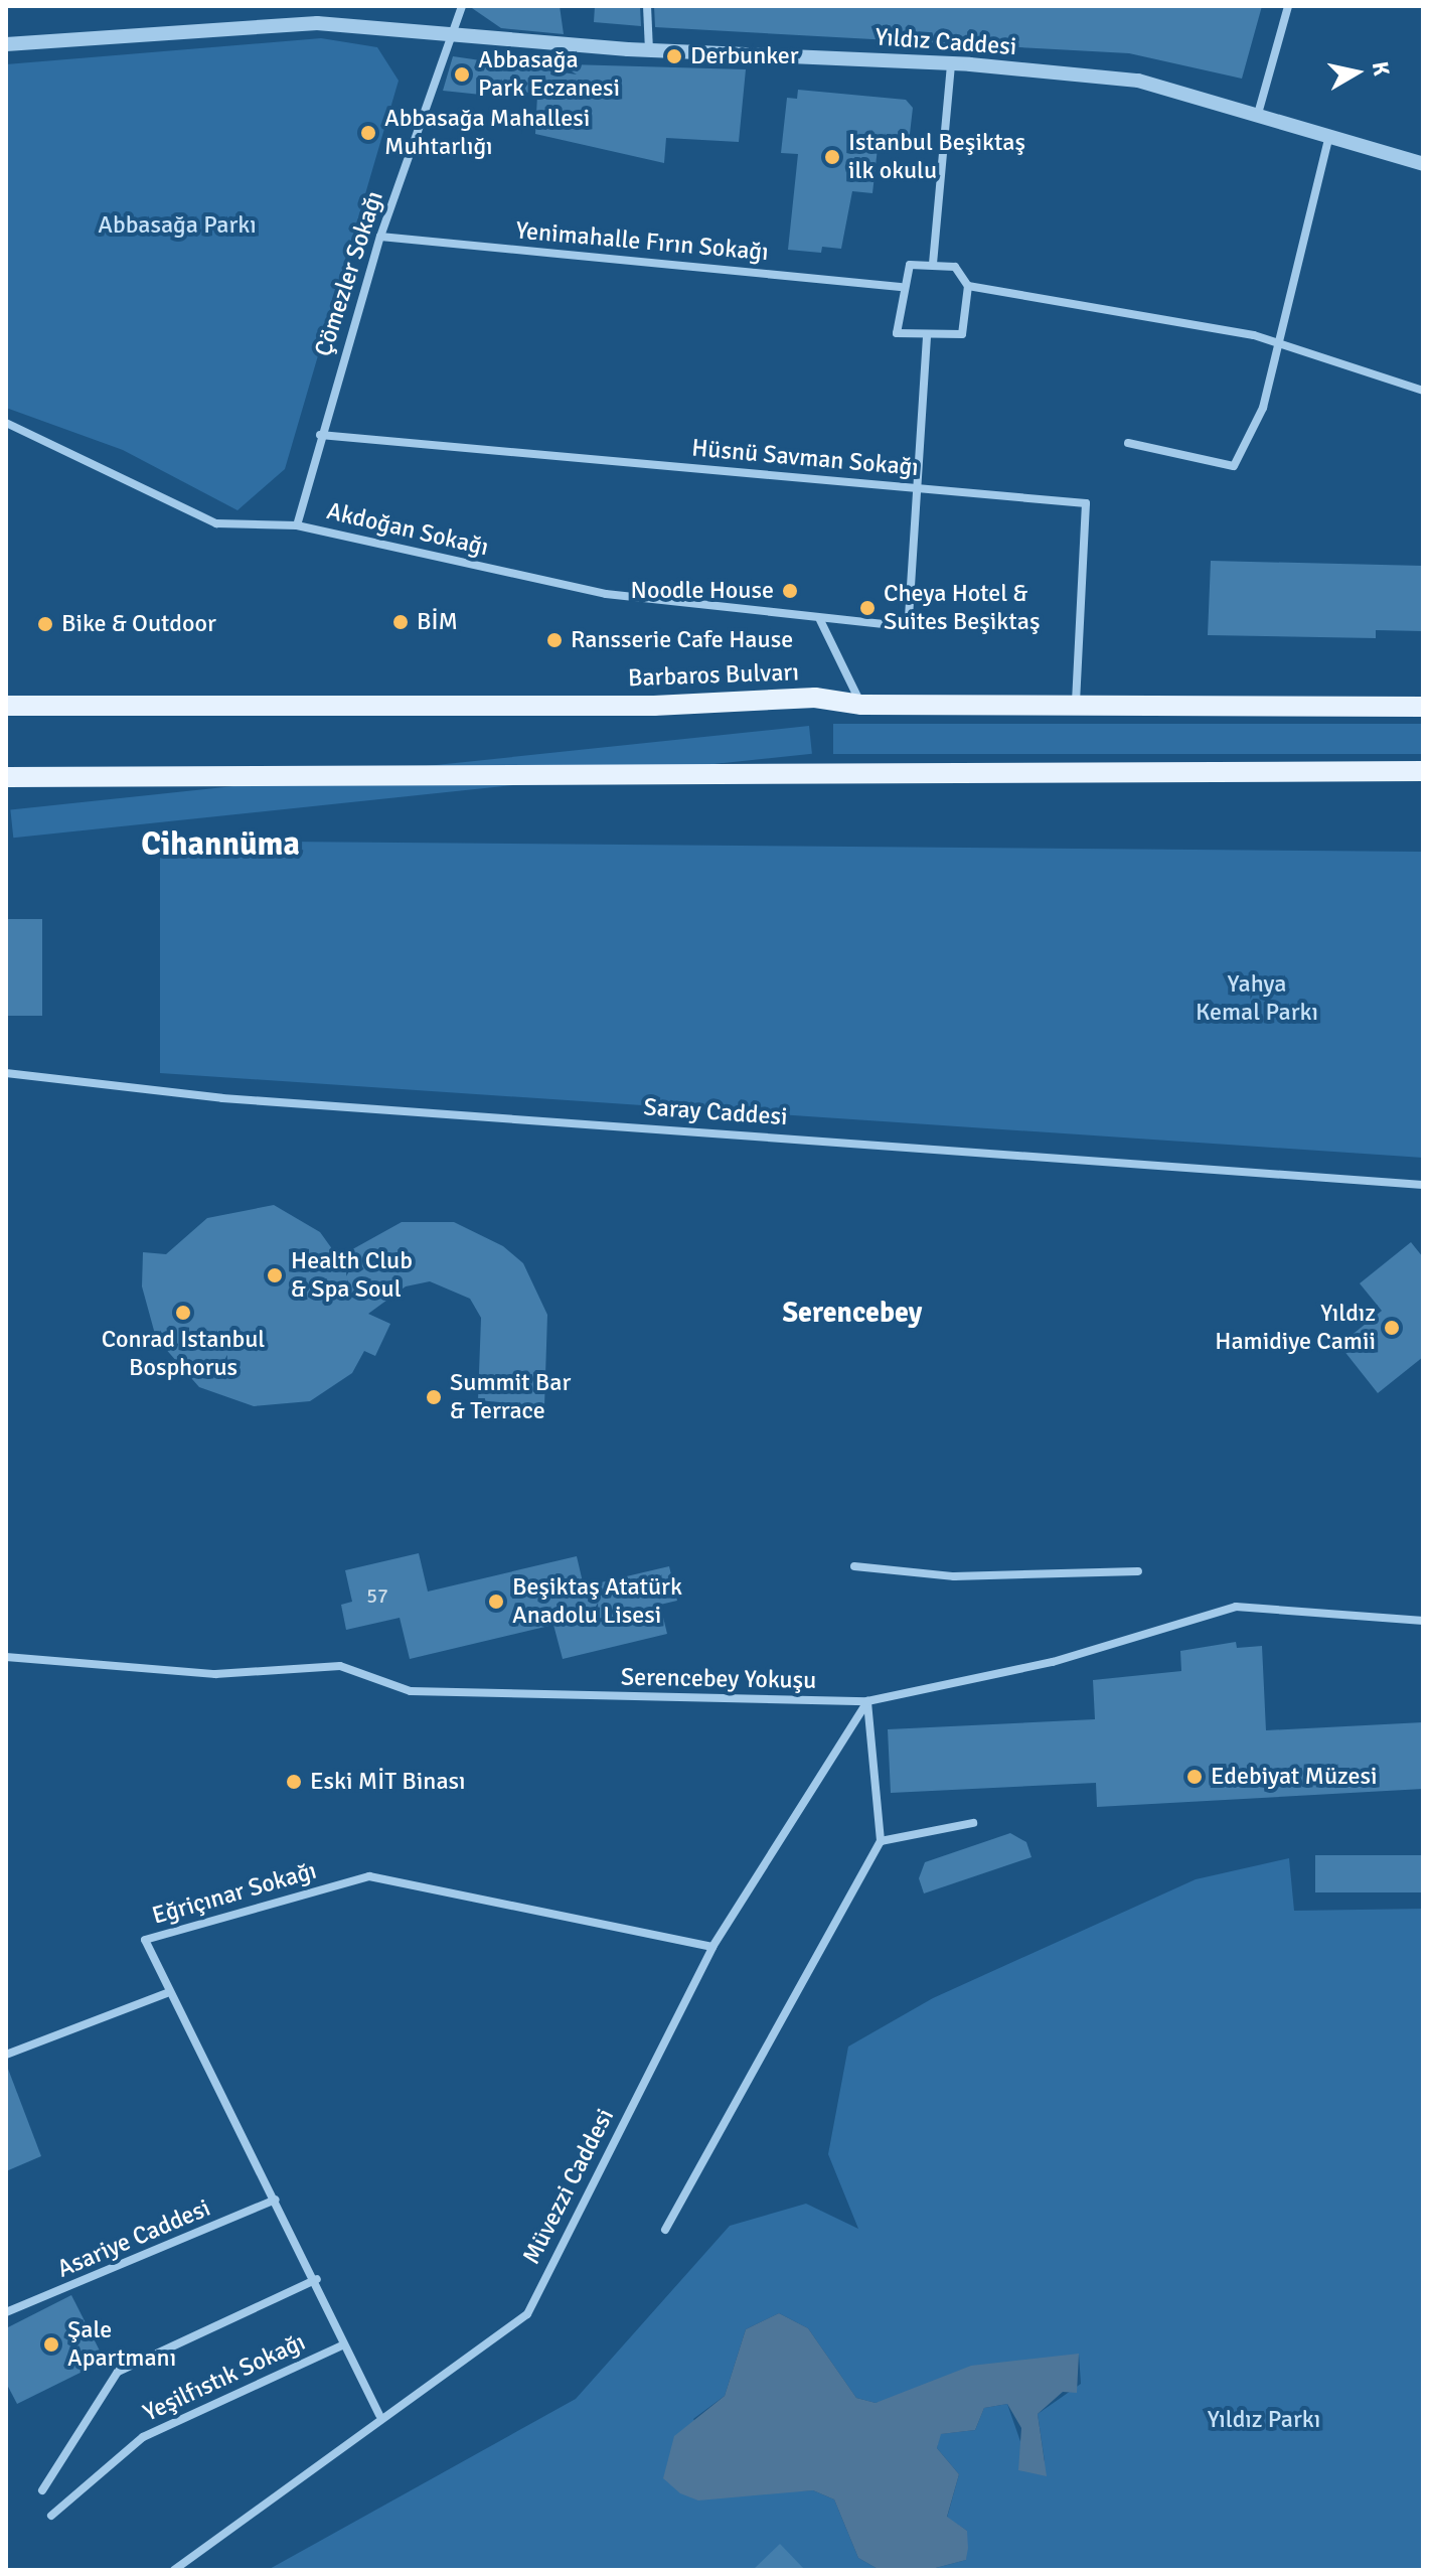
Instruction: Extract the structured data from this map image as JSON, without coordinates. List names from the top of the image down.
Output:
{
  "streets": {
    "main road": ["Barbaros Bulvarı"],
    "street": [
      "Yıldız Caddesi",
      "Yenimahalle Fırın Sokağı",
      "Çömezler Sokağı",
      "Hüsnü Savman Sokağı",
      "Akdoğan Sokağı",
      "Saray Caddesi",
      "Serencebey Yokuşu",
      "Eğriçınar Sokağı",
      "Müvezzi Caddesi",
      "Asariye Caddesi",
      "Yeşilfıstık Sokağı"
    ]
  },
  "crossings": [
    ["Yıldız Caddesi", "Çömezler Sokağı"],
    ["Yenimahalle Fırın Sokağı", "Çömezler Sokağı"],
    ["Çömezler Sokağı", "Hüsnü Savman Sokağı"],
    ["Çömezler Sokağı", "Akdoğan Sokağı"],
    ["Hüsnü Savman Sokağı", "Akdoğan Sokağı"],
    ["Hüsnü Savman Sokağı", "Barbaros Bulvarı"],
    ["Serencebey Yokuşu", "Müvezzi Caddesi"],
    ["Eğriçınar Sokağı", "Müvezzi Caddesi"],
    ["Eğriçınar Sokağı", "Asariye Caddesi"],
    ["Eğriçınar Sokağı", "Yeşilfıstık Sokağı"]
  ],
  "districts": ["Cihannüma", "Serencebey"],
  "parks": ["Abbasağa Parkı", "Yahya Kemal Parkı", "Yıldız Parkı"],
  "places": [
    "Derbunker",
    "Abbasağa Park Eczanesi",
    "Abbasağa Mahallesi Muhtarlığı",
    "Istanbul Beşiktaş ilk okulu",
    "Noodle House",
    "Cheya Hotel & Suites Beşiktaş",
    "BİM",
    "Bike & Outdoor",
    "Ransserie Cafe Hause",
    "Health Club & Spa Soul",
    "Conrad Istanbul Bosphorus",
    "Yıldız Hamidiye Camii",
    "Summit Bar & Terrace",
    "Beşiktaş Atatürk Anadolu Lisesi",
    "Edebiyat Müzesi",
    "Eski MİT Binası",
    "Şale Apartmanı"
  ],
  "house_numbers": ["57"],
  "north": "right"
}
